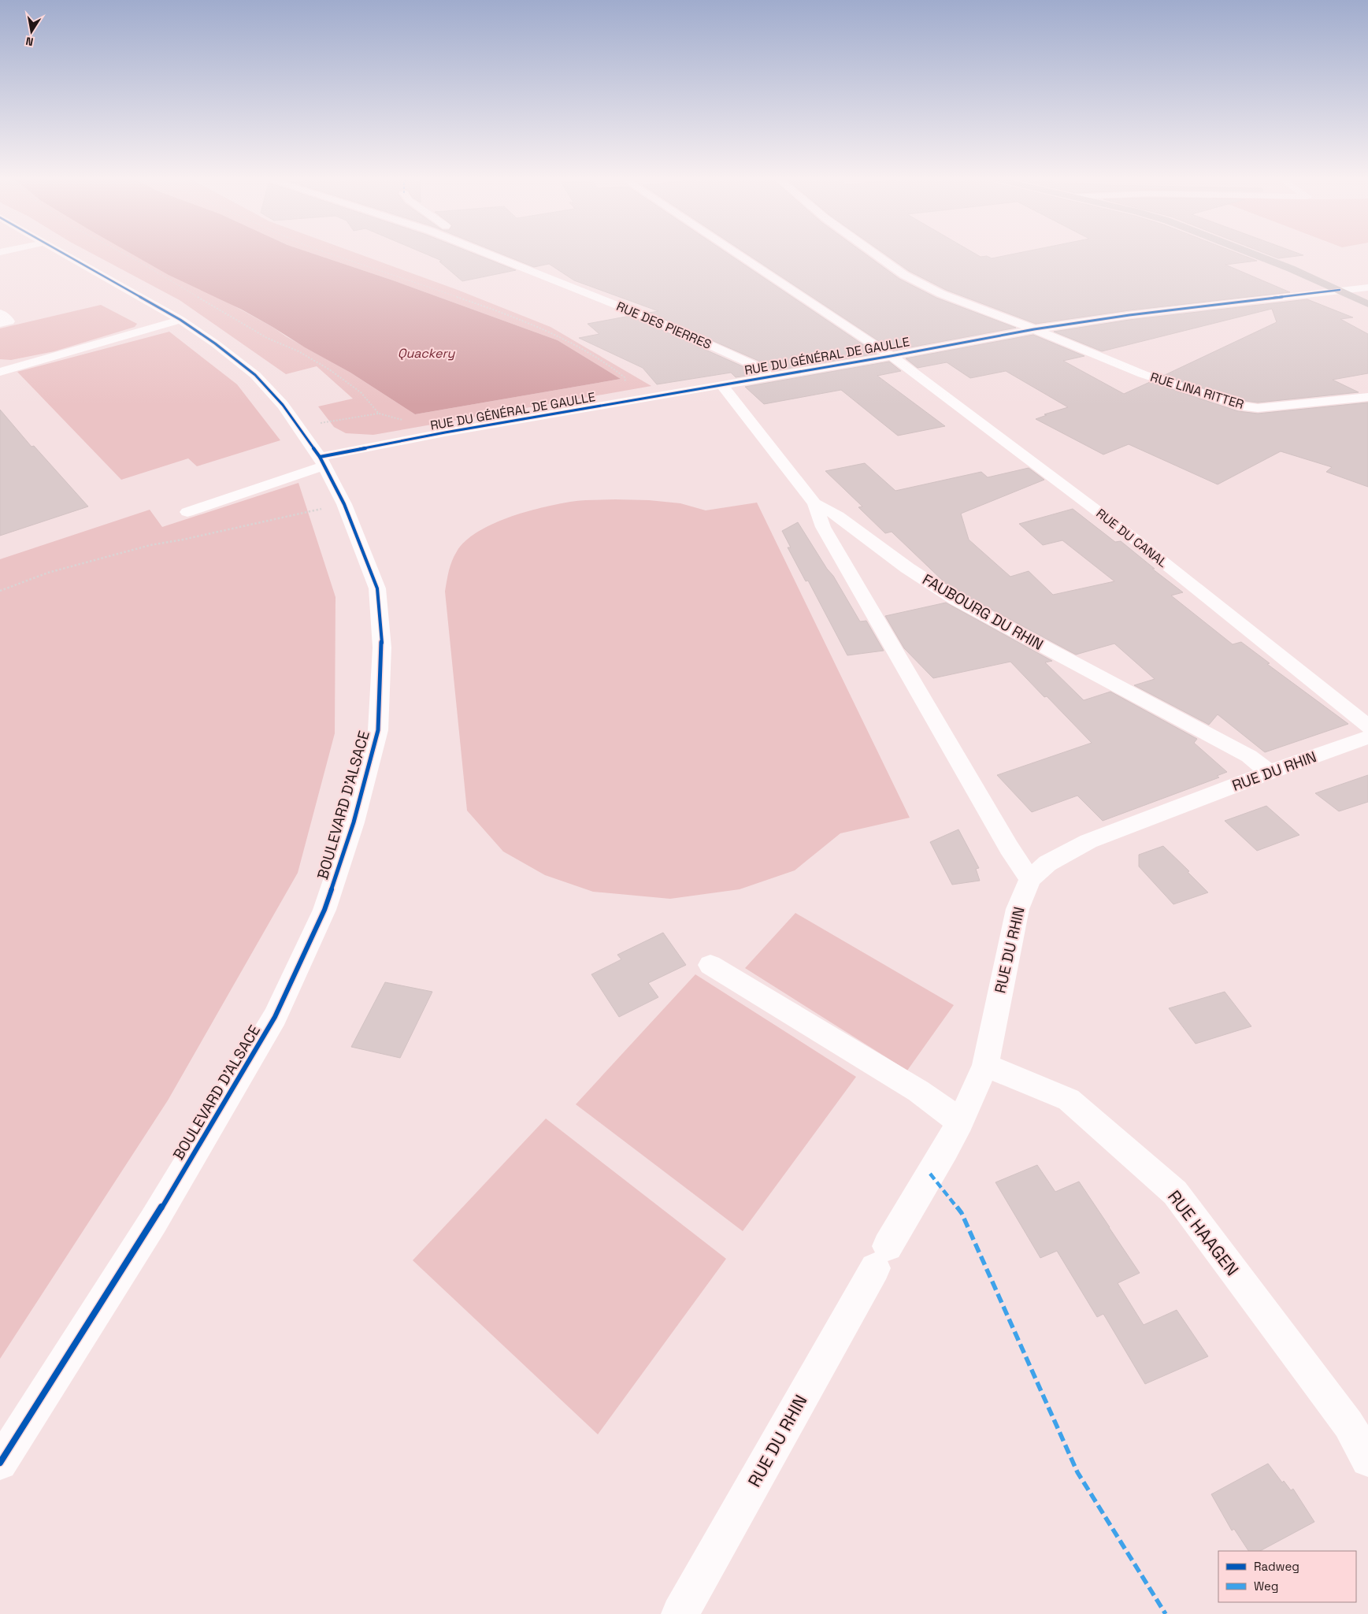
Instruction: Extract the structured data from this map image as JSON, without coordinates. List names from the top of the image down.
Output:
{
  "streets": {
    "street": [
      "RUE DES PIERRES",
      "RUE DU GÉNÉRAL DE GAULLE",
      "RUE LINA RITTER",
      "RUE DU CANAL",
      "FAUBOURG DU RHIN",
      "RUE DU RHIN",
      "BOULEVARD D'ALSACE",
      "RUE HAAGEN"
    ]
  },
  "crossings": [
    ["RUE DES PIERRES", "RUE DU GÉNÉRAL DE GAULLE"],
    ["RUE DU GÉNÉRAL DE GAULLE", "RUE LINA RITTER"],
    ["RUE DU GÉNÉRAL DE GAULLE", "RUE DU CANAL"],
    ["RUE DU GÉNÉRAL DE GAULLE", "FAUBOURG DU RHIN"],
    ["RUE DU GÉNÉRAL DE GAULLE", "BOULEVARD D'ALSACE"],
    ["FAUBOURG DU RHIN", "RUE DU RHIN"],
    ["RUE DU RHIN", "RUE HAAGEN"]
  ],
  "water": ["Quackery"],
  "legend": ["Radweg", "Weg"],
  "north": "bottom"
}
